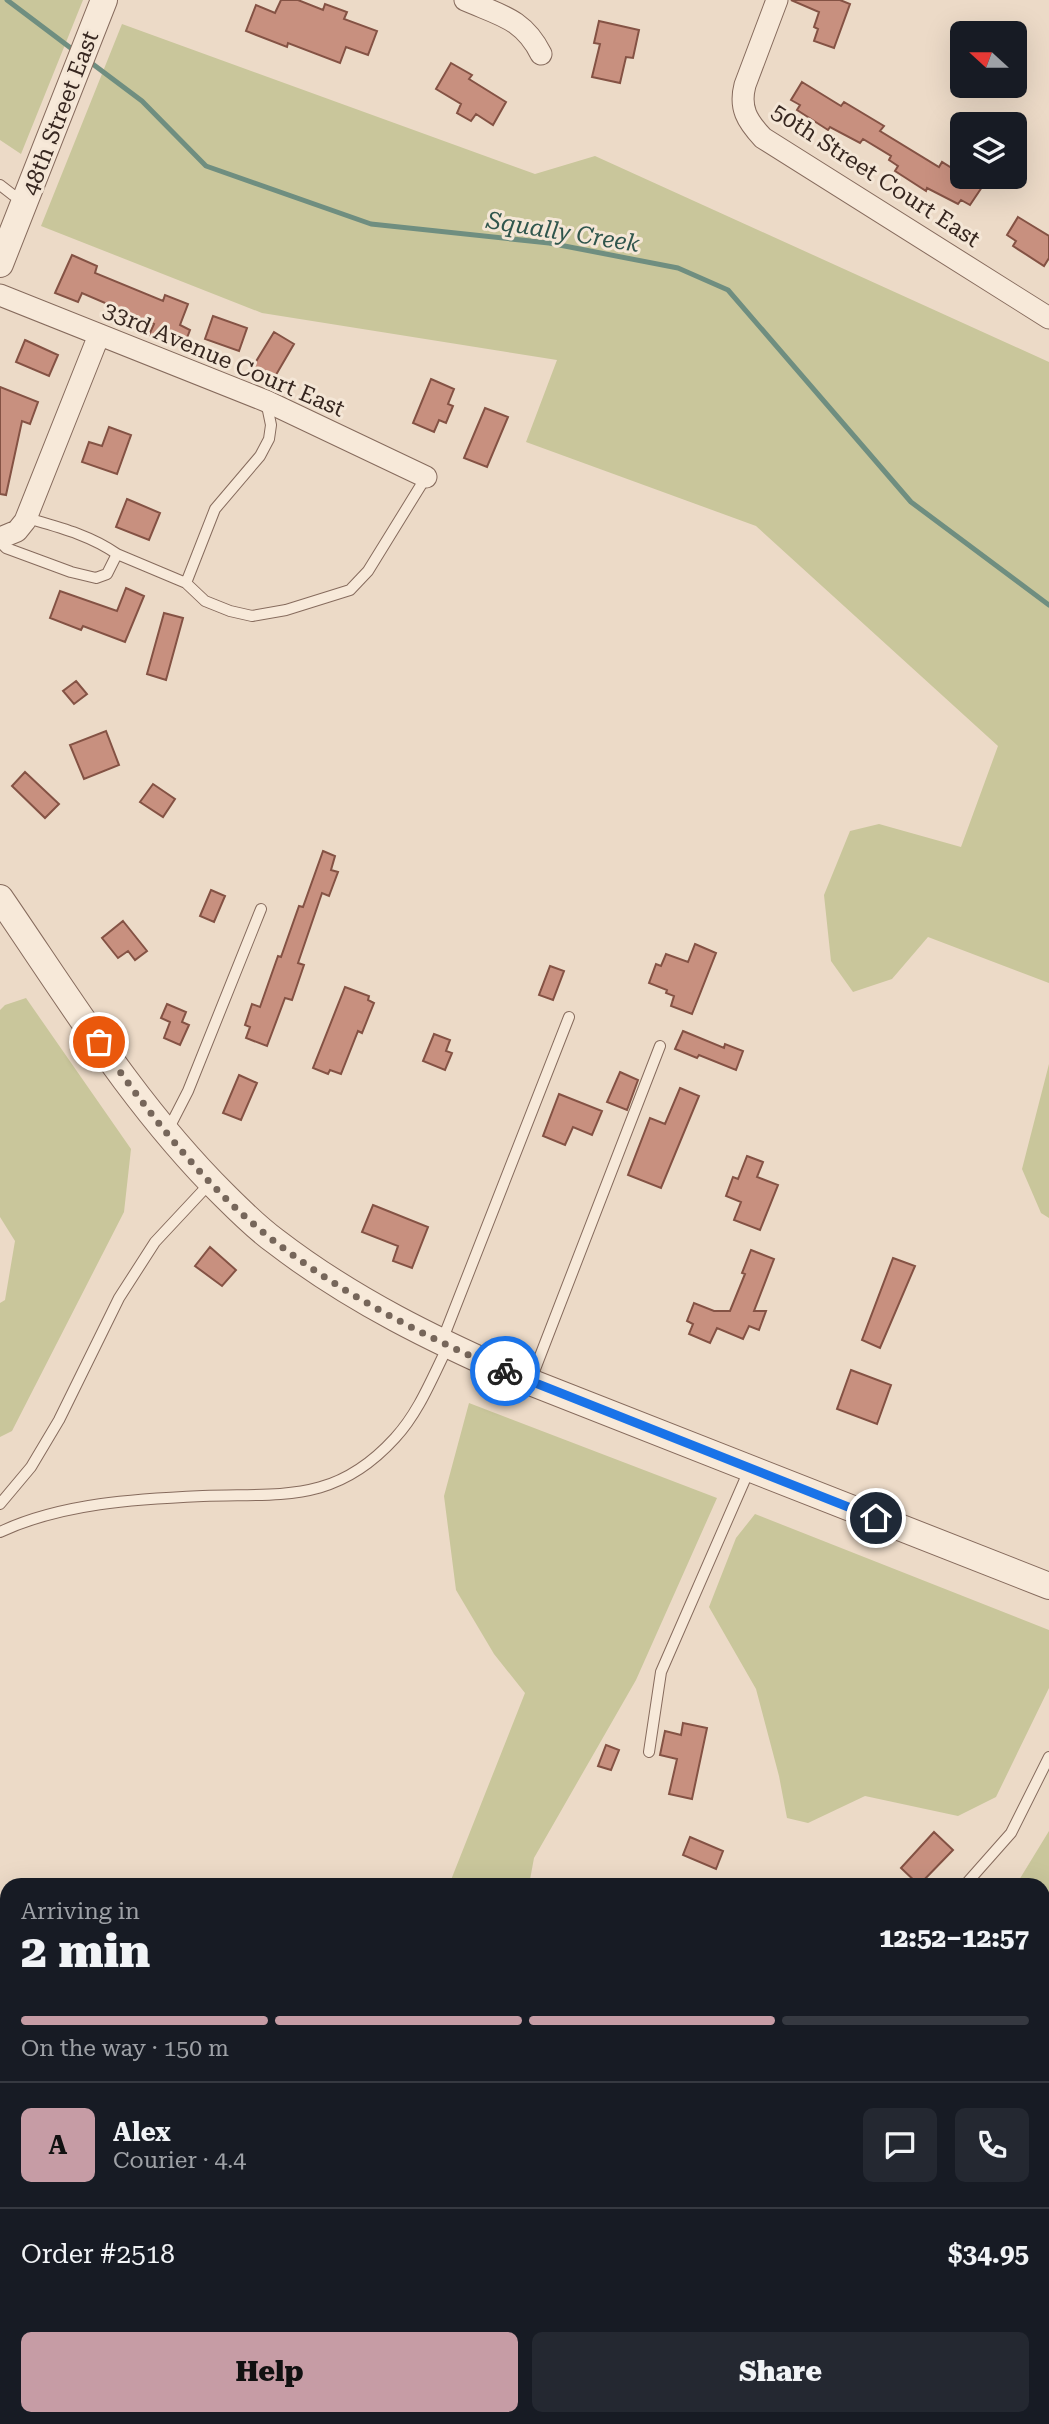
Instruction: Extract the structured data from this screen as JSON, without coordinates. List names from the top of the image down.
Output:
{
  "streets": {
    "street": ["48th Street East", "50th Street Court East", "33rd Avenue Court East"]
  },
  "water": ["Squally Creek"],
  "north": "left",
  "page": {
    "heading": ["2 min", "Arriving in", "12:52–12:57"],
    "panel": [
      "Alex",
      "Courier · 4.4",
      "Order #2518",
      "$34.95"
    ],
    "bar": "On the way · 150 m",
    "round": "A",
    "buttons": ["Help", "Share"]
  }
}
